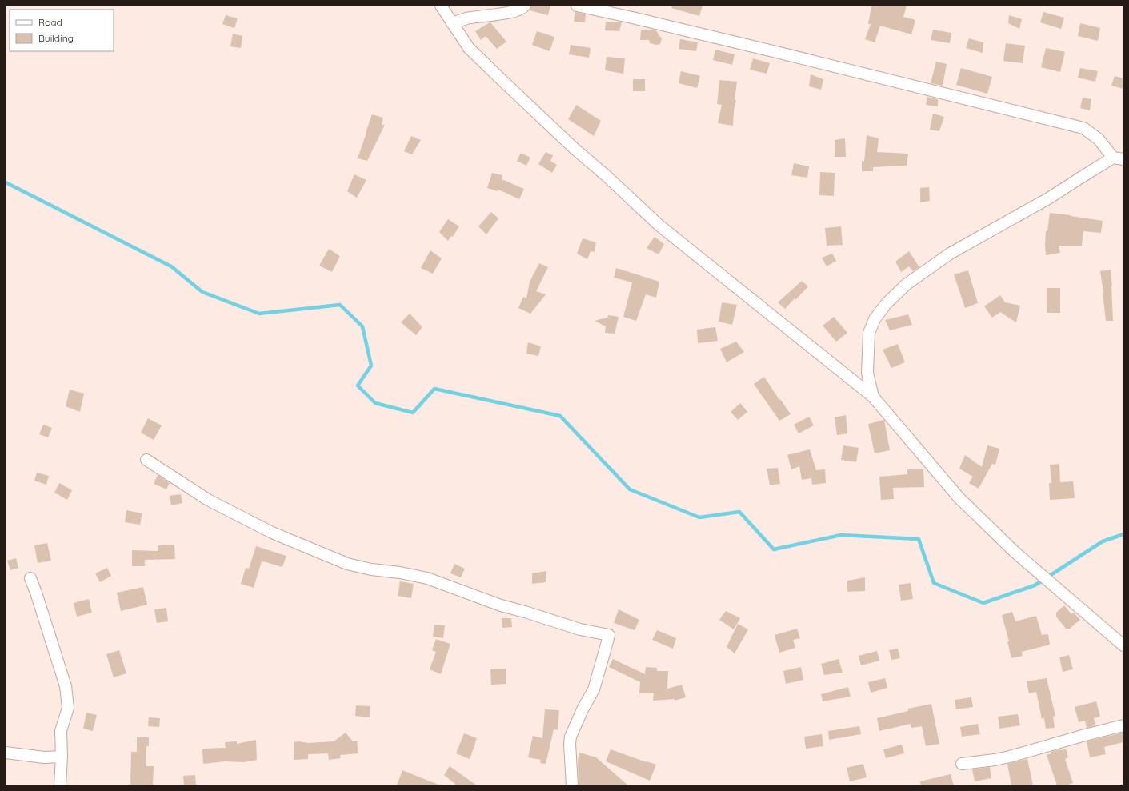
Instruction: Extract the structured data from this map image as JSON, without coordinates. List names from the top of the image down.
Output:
{
  "legend": ["Road", "Building"]
}
